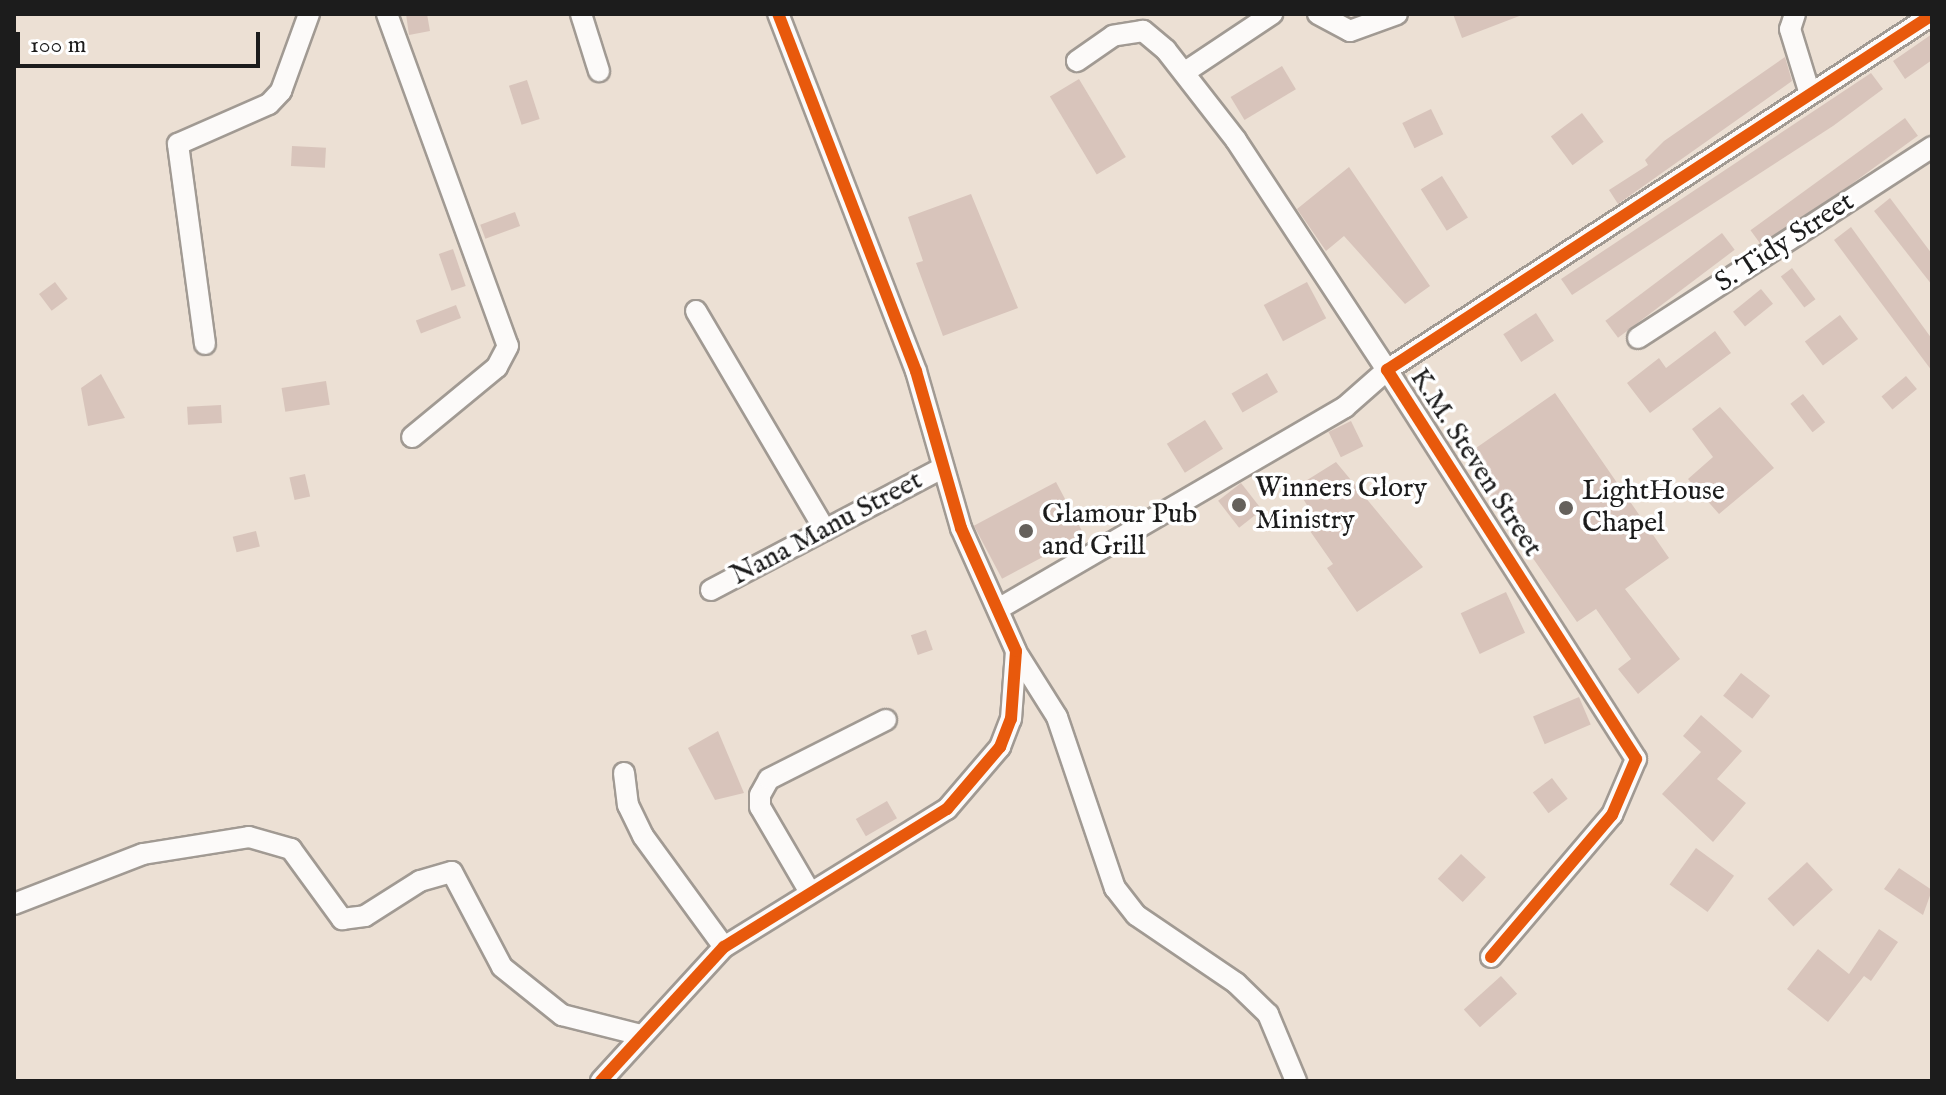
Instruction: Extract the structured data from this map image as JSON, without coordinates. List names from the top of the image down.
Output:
{
  "streets": {
    "street": ["S. Tidy Street", "K.M. Steven Street", "Nana Manu Street"]
  },
  "places": ["Winners Glory Ministry", "LightHouse Chapel", "Glamour Pub and Grill"],
  "scale_bar": "100 m"
}
